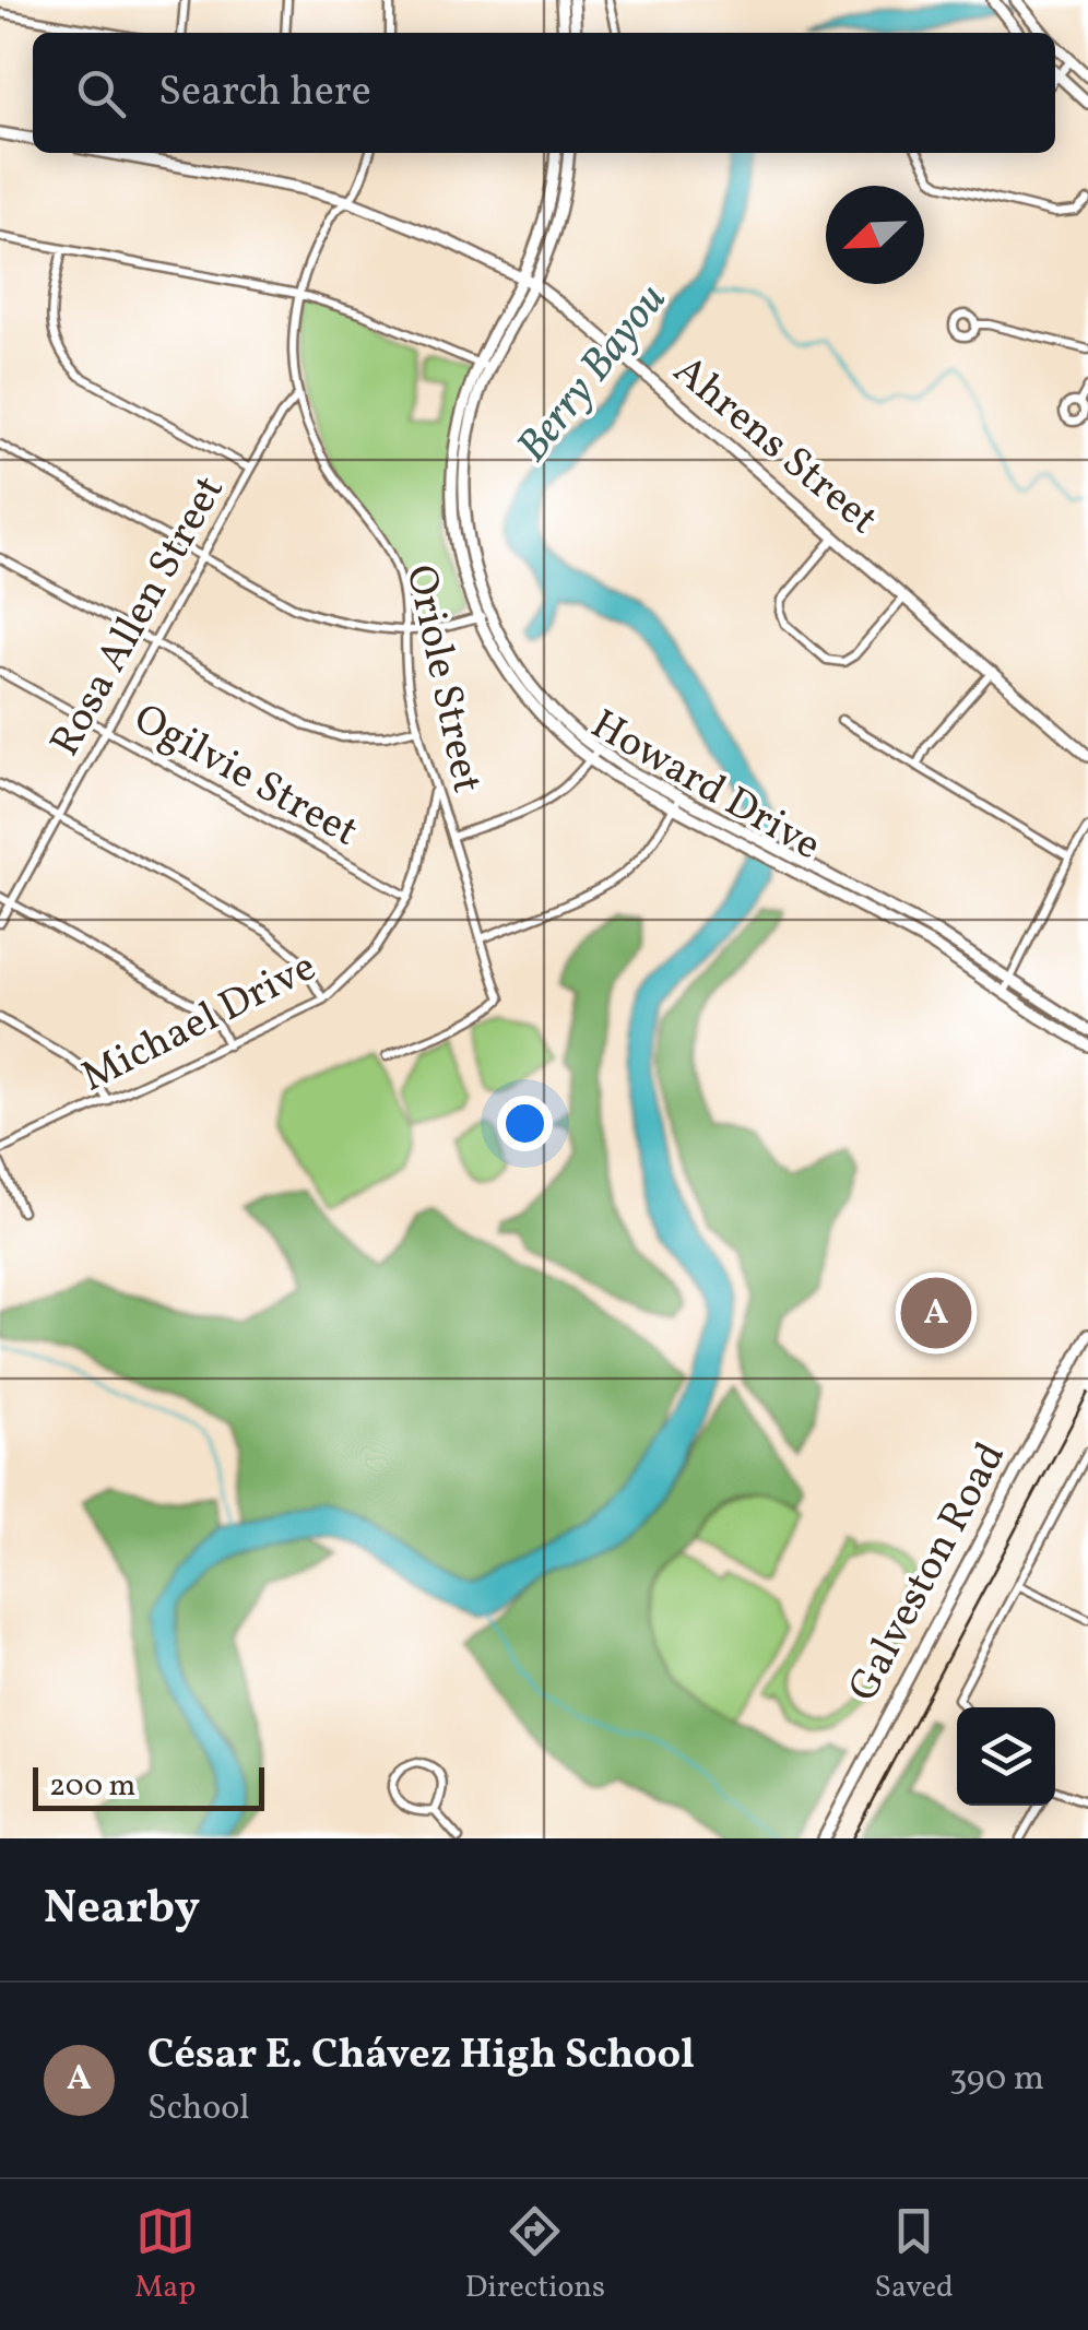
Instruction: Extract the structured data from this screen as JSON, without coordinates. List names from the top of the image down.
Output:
{
  "streets": {
    "main road": ["Ahrens Street", "Howard Drive", "Galveston Road"],
    "street": [
      "Rosa Allen Street",
      "Oriole Street",
      "Ogilvie Street",
      "Michael Drive"
    ]
  },
  "crossings": [
    ["Ahrens Street", "Oriole Street"],
    ["Ahrens Street", "Howard Drive"],
    ["Rosa Allen Street", "Oriole Street"],
    ["Rosa Allen Street", "Ogilvie Street"],
    ["Oriole Street", "Michael Drive"],
    ["Ogilvie Street", "Michael Drive"]
  ],
  "water": ["Berry Bayou"],
  "scale_bar": "200 m",
  "north": "bottom left",
  "page": {
    "search": "Search here",
    "pins": "A",
    "scale": "200 m",
    "heading": "Nearby",
    "list": [
      {
        "mark": "A",
        "name": "César E. Chávez High School",
        "note": "School",
        "value": "390 m"
      }
    ],
    "nav": ["Map", "Directions", "Saved"]
  }
}
